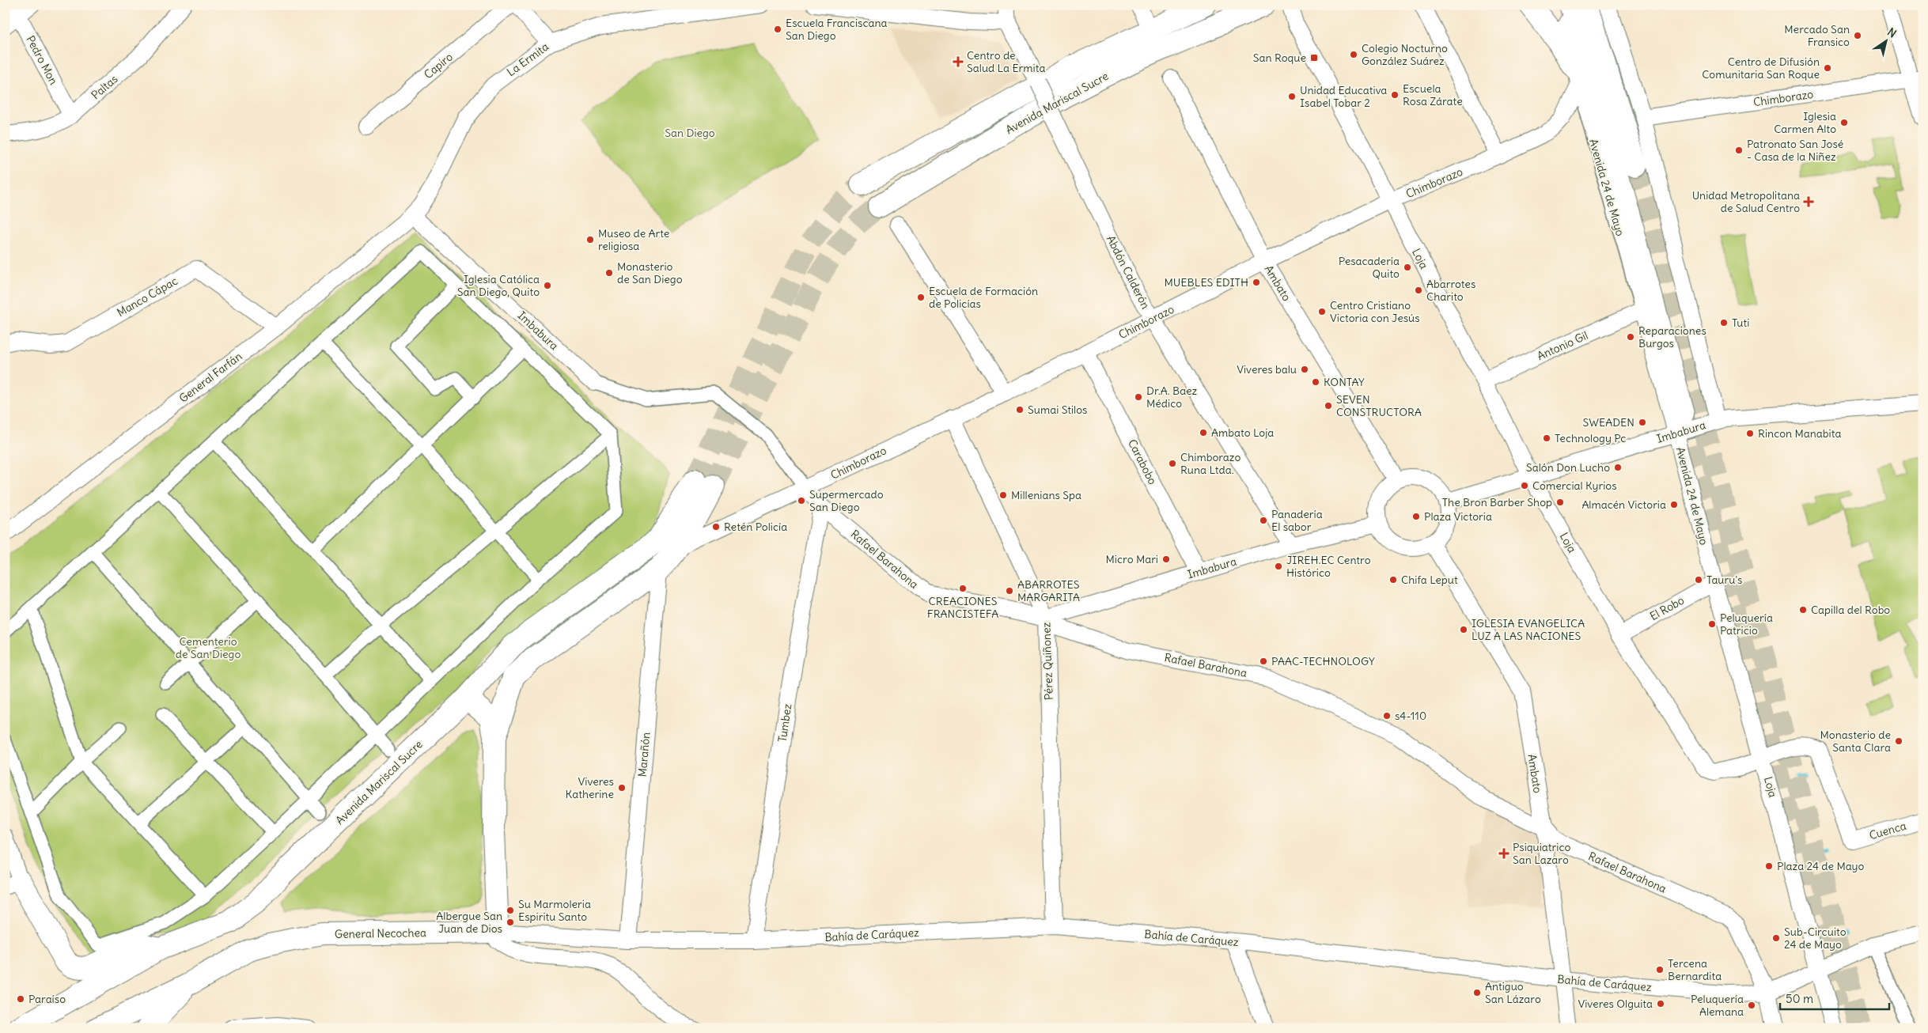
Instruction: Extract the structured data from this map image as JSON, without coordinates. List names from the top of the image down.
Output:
{
  "streets": {
    "main road": ["Avenida Mariscal Sucre", "Avenida 24 de Mayo", "General Necochea"],
    "street": [
      "La Ermita",
      "Pedro Mon",
      "Capiro",
      "Paltas",
      "Chimborazo",
      "Loja",
      "Abdón Calderón",
      "Ambato",
      "Manco Cápac",
      "Imbabura",
      "Antonio Gil",
      "General Farfán",
      "Carabobo",
      "Rafael Barahona",
      "El Robo",
      "Pérez Quiñonez",
      "Tumbez",
      "Marañón",
      "Cuenca",
      "Bahía de Caráquez"
    ]
  },
  "crossings": [
    ["La Ermita", "Imbabura"],
    ["La Ermita", "General Farfán"],
    ["Pedro Mon", "Paltas"],
    ["Chimborazo", "Avenida Mariscal Sucre"],
    ["Chimborazo", "Avenida 24 de Mayo"],
    ["Chimborazo", "Loja"],
    ["Chimborazo", "Abdón Calderón"],
    ["Chimborazo", "Ambato"],
    ["Chimborazo", "Carabobo"],
    ["Chimborazo", "Rafael Barahona"],
    ["Chimborazo", "Pérez Quiñonez"],
    ["Avenida Mariscal Sucre", "Marañón"],
    ["Avenida 24 de Mayo", "Loja"],
    ["Avenida 24 de Mayo", "Imbabura"],
    ["Avenida 24 de Mayo", "Antonio Gil"],
    ["Avenida 24 de Mayo", "El Robo"],
    ["Avenida 24 de Mayo", "Cuenca"],
    ["Loja", "Imbabura"],
    ["Loja", "Antonio Gil"],
    ["Loja", "El Robo"],
    ["Loja", "Cuenca"],
    ["Loja", "Bahía de Caráquez"],
    ["Abdón Calderón", "Imbabura"],
    ["Ambato", "Imbabura"],
    ["Ambato", "Rafael Barahona"],
    ["Ambato", "Bahía de Caráquez"],
    ["Manco Cápac", "General Farfán"],
    ["Imbabura", "General Farfán"],
    ["Imbabura", "Carabobo"],
    ["Imbabura", "Rafael Barahona"],
    ["Imbabura", "Pérez Quiñonez"],
    ["Rafael Barahona", "Pérez Quiñonez"],
    ["Rafael Barahona", "Tumbez"],
    ["Rafael Barahona", "Bahía de Caráquez"],
    ["Pérez Quiñonez", "Bahía de Caráquez"],
    ["Tumbez", "Bahía de Caráquez"],
    ["Marañón", "Bahía de Caráquez"],
    ["General Necochea", "Bahía de Caráquez"]
  ],
  "parks": ["San Diego", "Cementerio de San Diego"],
  "places": {
    "other": [
      "Escuela Franciscana San Diego",
      "Mercado San Fransico",
      "Colegio Nocturno González Suárez",
      "Centro de Difusión Comunitaria San Roque",
      "Escuela Rosa Zárate",
      "Unidad Educativa Isabel Tobar 2",
      "Iglesia Carmen Alto",
      "Patronato San José - Casa de la Niñez",
      "Museo de Arte religiosa",
      "Pesacadería Quito",
      "Monasterio de San Diego",
      "MUEBLES EDITH",
      "Iglesia Católica San Diego, Quito",
      "Abarrotes Charito",
      "Escuela de Formación de Policías",
      "Centro Cristiano Victoria con Jesús",
      "Tuti",
      "Reparaciones Burgos",
      "Viveres balu",
      "KONTAY",
      "Dr.A. Baez Médico",
      "SEVEN CONSTRUCTORA",
      "Sumai Stilos",
      "SWEADEN",
      "Ambato Loja",
      "Rincon Manabita",
      "Technology Pc",
      "Chimborazo Runa Ltda.",
      "Salón Don Lucho",
      "Comercial Kyrios",
      "Millenians Spa",
      "Supermercado San Diego",
      "The Bron Barber Shop",
      "Almacén Victoria",
      "Plaza Victoria",
      "Panadería El sabor",
      "Retén Policía",
      "Micro Mari",
      "JIREH.EC Centro Histórico",
      "Chifa Leput",
      "Tauru's",
      "CREACIONES FRANCISTEFA",
      "ABARROTES MARGARITA",
      "Capilla del Robo",
      "Peluquería Patricio",
      "IGLESIA EVANGELICA LUZ A LAS NACIONES",
      "PAAC-TECHNOLOGY",
      "s4-110",
      "Monasterio de Santa Clara",
      "Viveres Katherine",
      "Plaza 24 de Mayo",
      "Su Marmoleria Espiritu Santo",
      "Albergue San Juan de Dios",
      "Sub-Circuito 24 de Mayo",
      "Tercena Bernardita",
      "Antiguo San Lázaro",
      "Paraíso",
      "Viveres Olguita",
      "Peluquería Alemana"
    ],
    "transit": ["San Roque"],
    "health": ["Centro de Salud La Ermita", "Unidad Metropolitana de Salud Centro", "Psiquiatrico San Lazaro"]
  },
  "scale_bar": "50 m",
  "north": "top right"
}
